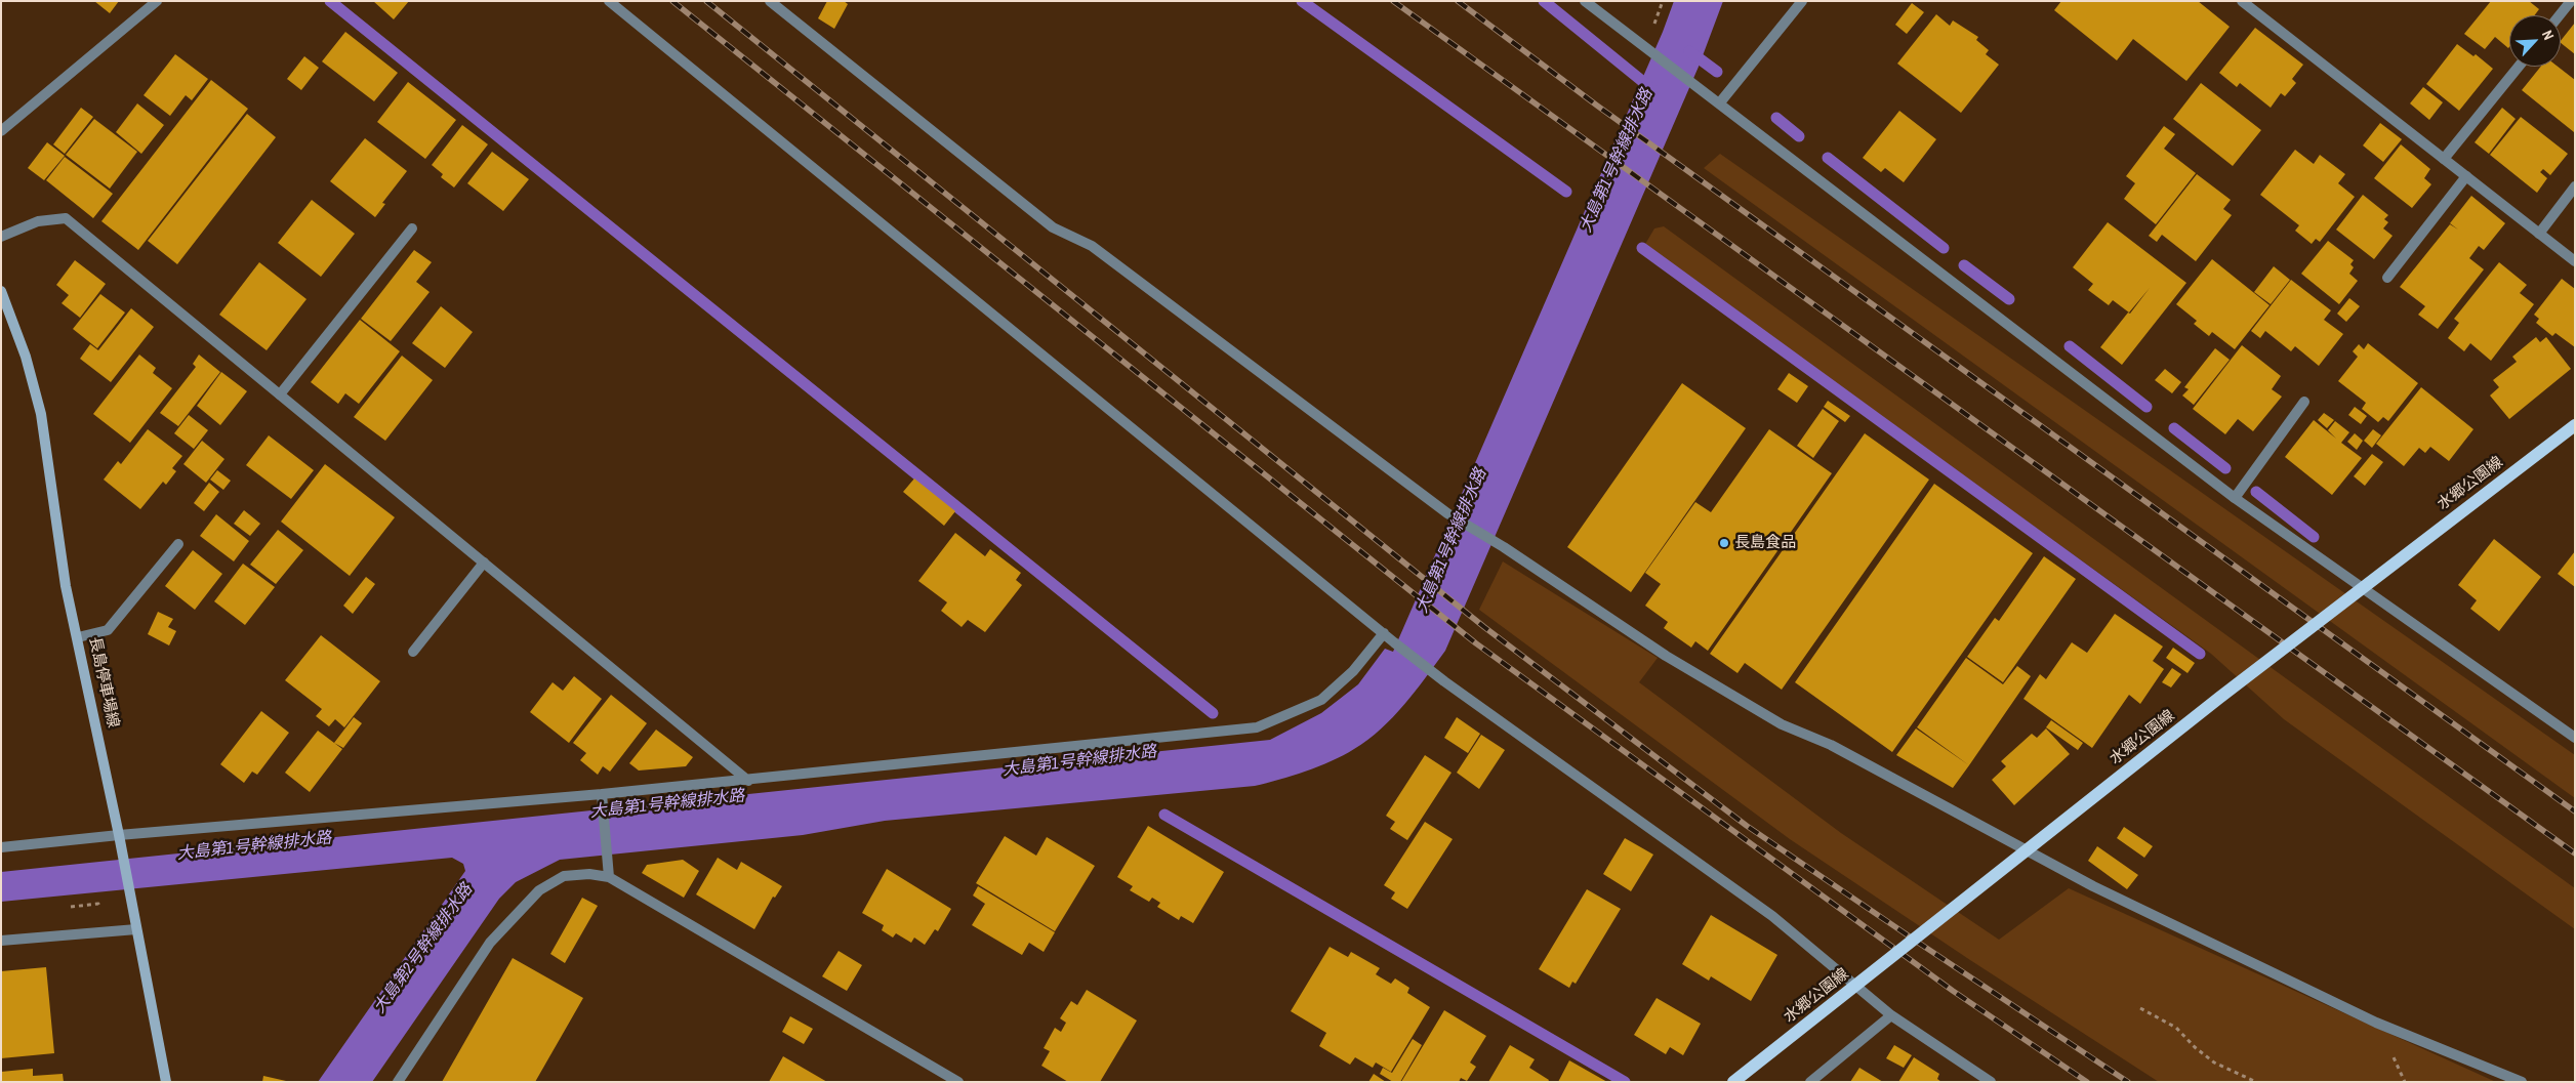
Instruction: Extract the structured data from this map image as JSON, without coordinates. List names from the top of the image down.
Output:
{
  "streets": {
    "main road": ["水郷公園線", "長島停車場線"]
  },
  "water": ["大島第1号幹線排水路", "大島第2号幹線排水路"],
  "places": ["長島食品"],
  "north": "top right"
}
